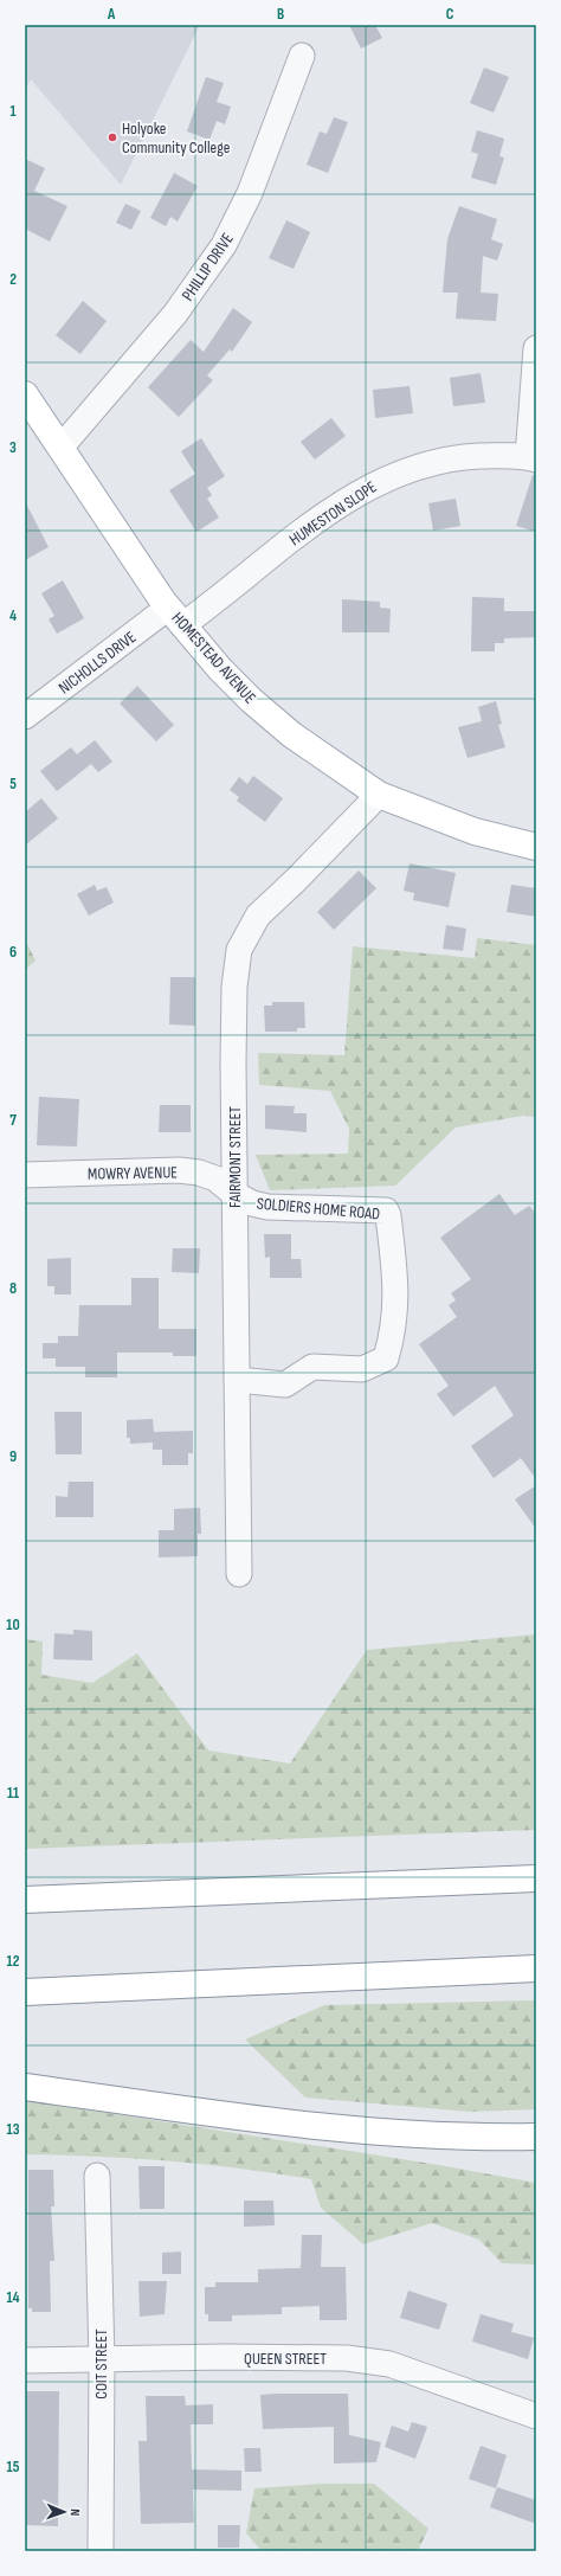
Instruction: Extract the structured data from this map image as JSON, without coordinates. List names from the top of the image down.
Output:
{
  "streets": {
    "main road": ["HOMESTEAD AVENUE"],
    "street": [
      "PHILLIP DRIVE",
      "HUMESTON SLOPE",
      "NICHOLLS DRIVE",
      "FAIRMONT STREET",
      "MOWRY AVENUE",
      "SOLDIERS HOME ROAD",
      "QUEEN STREET",
      "COIT STREET"
    ]
  },
  "crossings": [
    ["PHILLIP DRIVE", "HOMESTEAD AVENUE"],
    ["HUMESTON SLOPE", "HOMESTEAD AVENUE"],
    ["HUMESTON SLOPE", "NICHOLLS DRIVE"],
    ["HOMESTEAD AVENUE", "NICHOLLS DRIVE"],
    ["HOMESTEAD AVENUE", "FAIRMONT STREET"],
    ["FAIRMONT STREET", "MOWRY AVENUE"],
    ["FAIRMONT STREET", "SOLDIERS HOME ROAD"],
    ["MOWRY AVENUE", "SOLDIERS HOME ROAD"],
    ["QUEEN STREET", "COIT STREET"]
  ],
  "places": ["Holyoke Community College"],
  "north": "right",
  "grid": {
    "columns": ["A", "B", "C"],
    "rows": [
      "1",
      "2",
      "3",
      "4",
      "5",
      "6",
      "7",
      "8",
      "9",
      "10",
      "11",
      "12",
      "13",
      "14",
      "15"
    ]
  }
}
